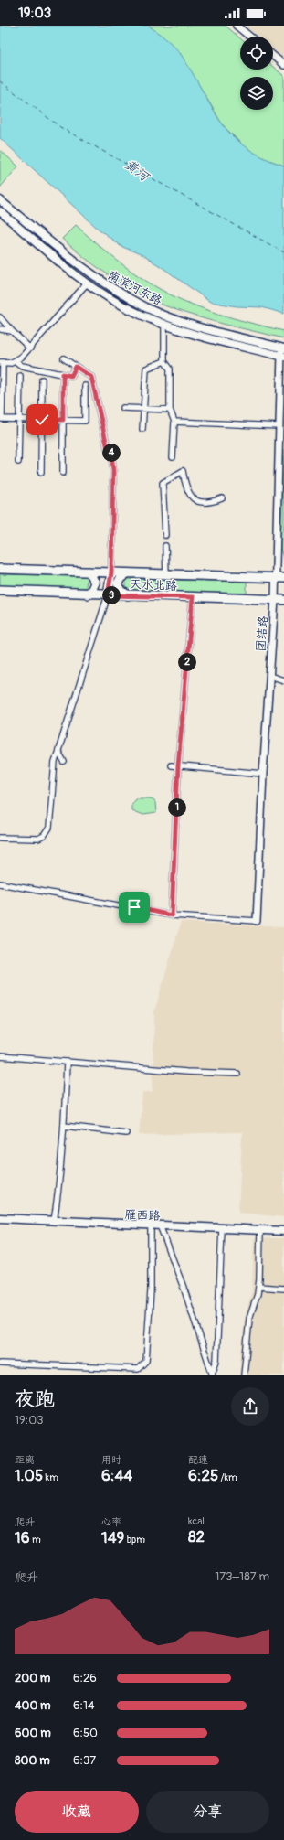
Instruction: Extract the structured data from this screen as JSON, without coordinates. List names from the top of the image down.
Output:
{
  "streets": {
    "main road": ["南滨河东路", "天水北路", "雁西路"],
    "street": ["团结路"]
  },
  "crossings": [
    ["南滨河东路", "团结路"],
    ["天水北路", "团结路"]
  ],
  "water": ["黄河"],
  "page": {
    "status": "19:03",
    "pins": [
      "4",
      "3",
      "2",
      "1"
    ],
    "heading": ["夜跑", "19:03"],
    "stats": [
      ["距离", "1.05 km"],
      ["用时", "6:44"],
      ["配速", "6:25 /km"],
      ["爬升", "16 m"],
      ["心率", "149 bpm"],
      ["kcal", "82"]
    ],
    "chart": ["爬升", "173–187 m"],
    "list": [
      {
        "name": "200 m",
        "note": "6:26"
      },
      {
        "name": "400 m",
        "note": "6:14"
      },
      {
        "name": "600 m",
        "note": "6:50"
      },
      {
        "name": "800 m",
        "note": "6:37"
      }
    ],
    "buttons": ["收藏", "分享"]
  }
}
